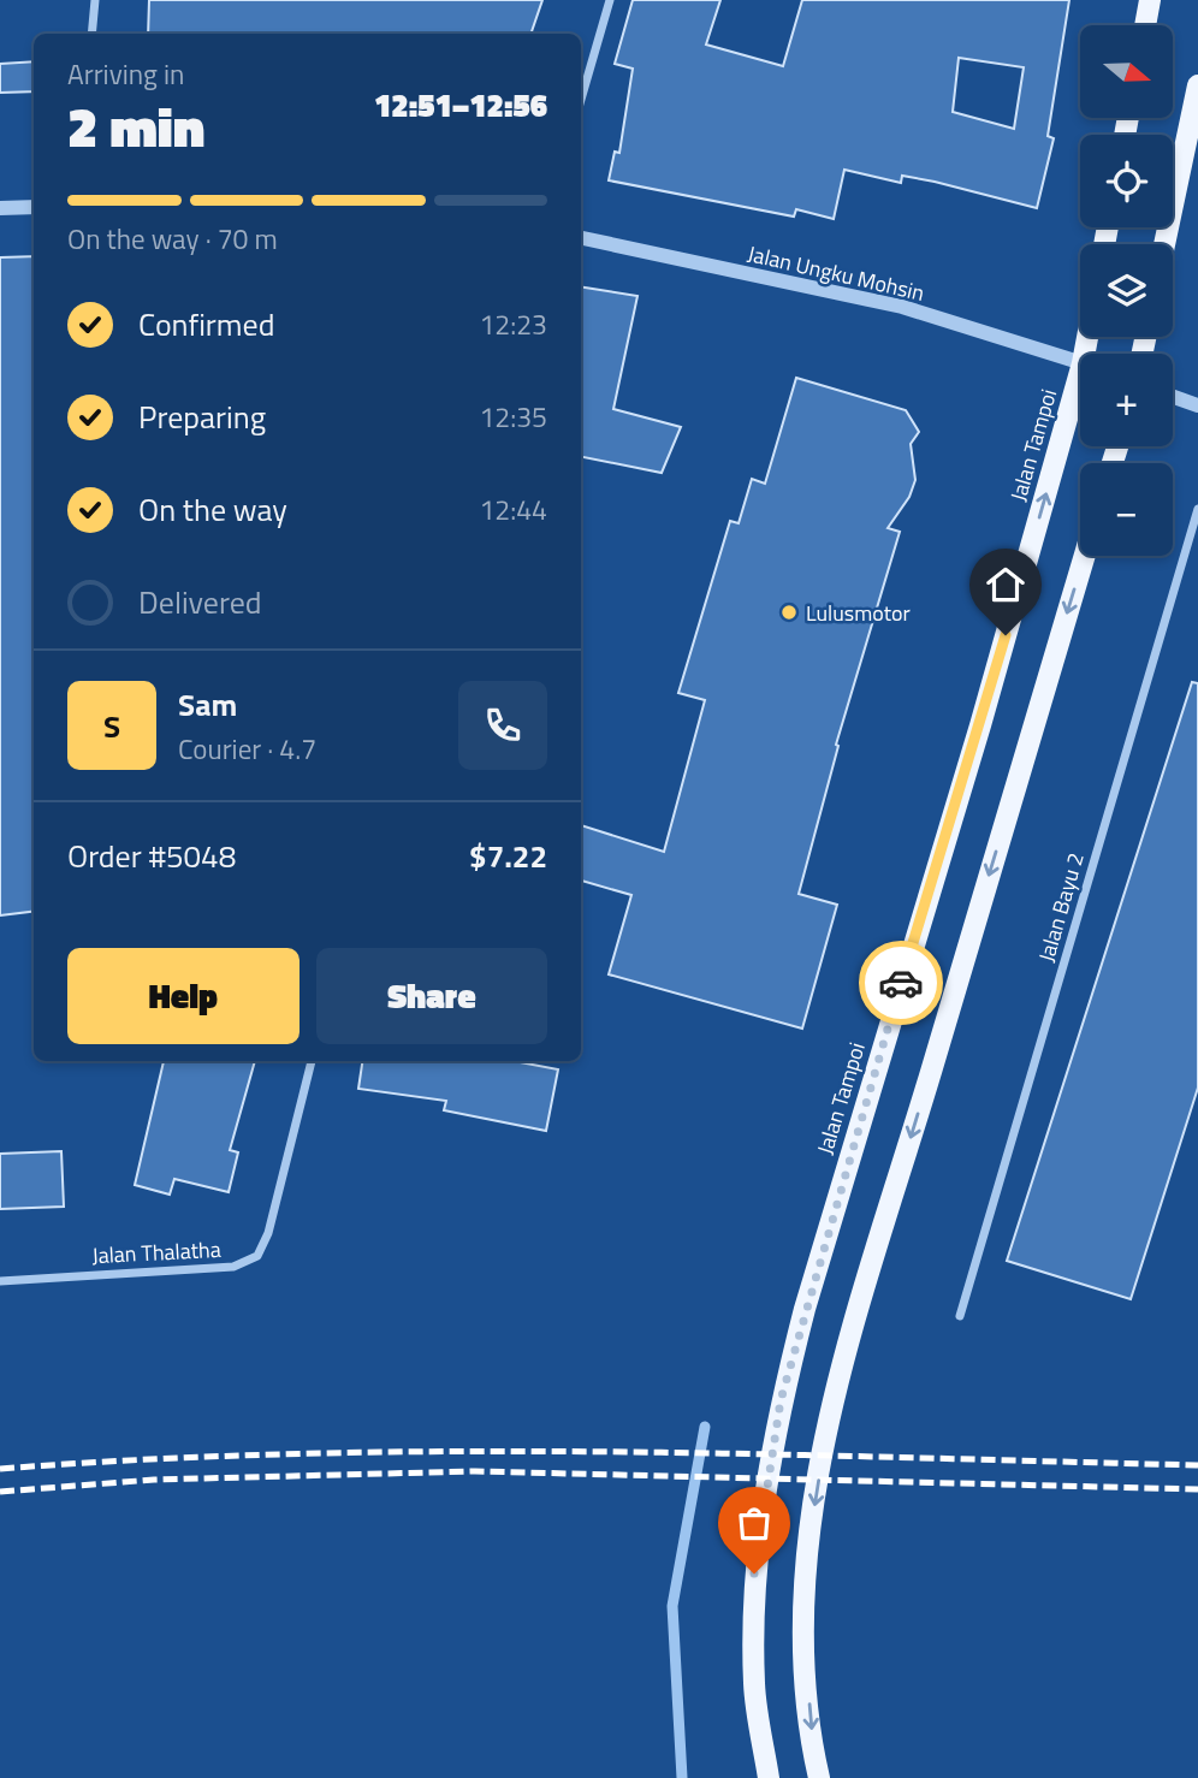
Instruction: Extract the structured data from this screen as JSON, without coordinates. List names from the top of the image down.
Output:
{
  "streets": {
    "main road": ["Jalan Tampoi"],
    "street": ["Jalan Ungku Mohsin", "Jalan Bayu 2", "Jalan Thalatha"]
  },
  "places": ["Lulusmotor"],
  "north": "right",
  "page": {
    "map_buttons": ["+", "−"],
    "heading": ["2 min", "Arriving in", "12:51–12:56"],
    "panel": [
      "Sam",
      "Courier · 4.7",
      "Order #5048",
      "$7.22"
    ],
    "bar": "On the way · 70 m",
    "list": [
      ["Confirmed", "12:23"],
      ["Preparing", "12:35"],
      ["On the way", "12:44"],
      "Delivered"
    ],
    "round": "S",
    "buttons": ["Help", "Share"]
  }
}
